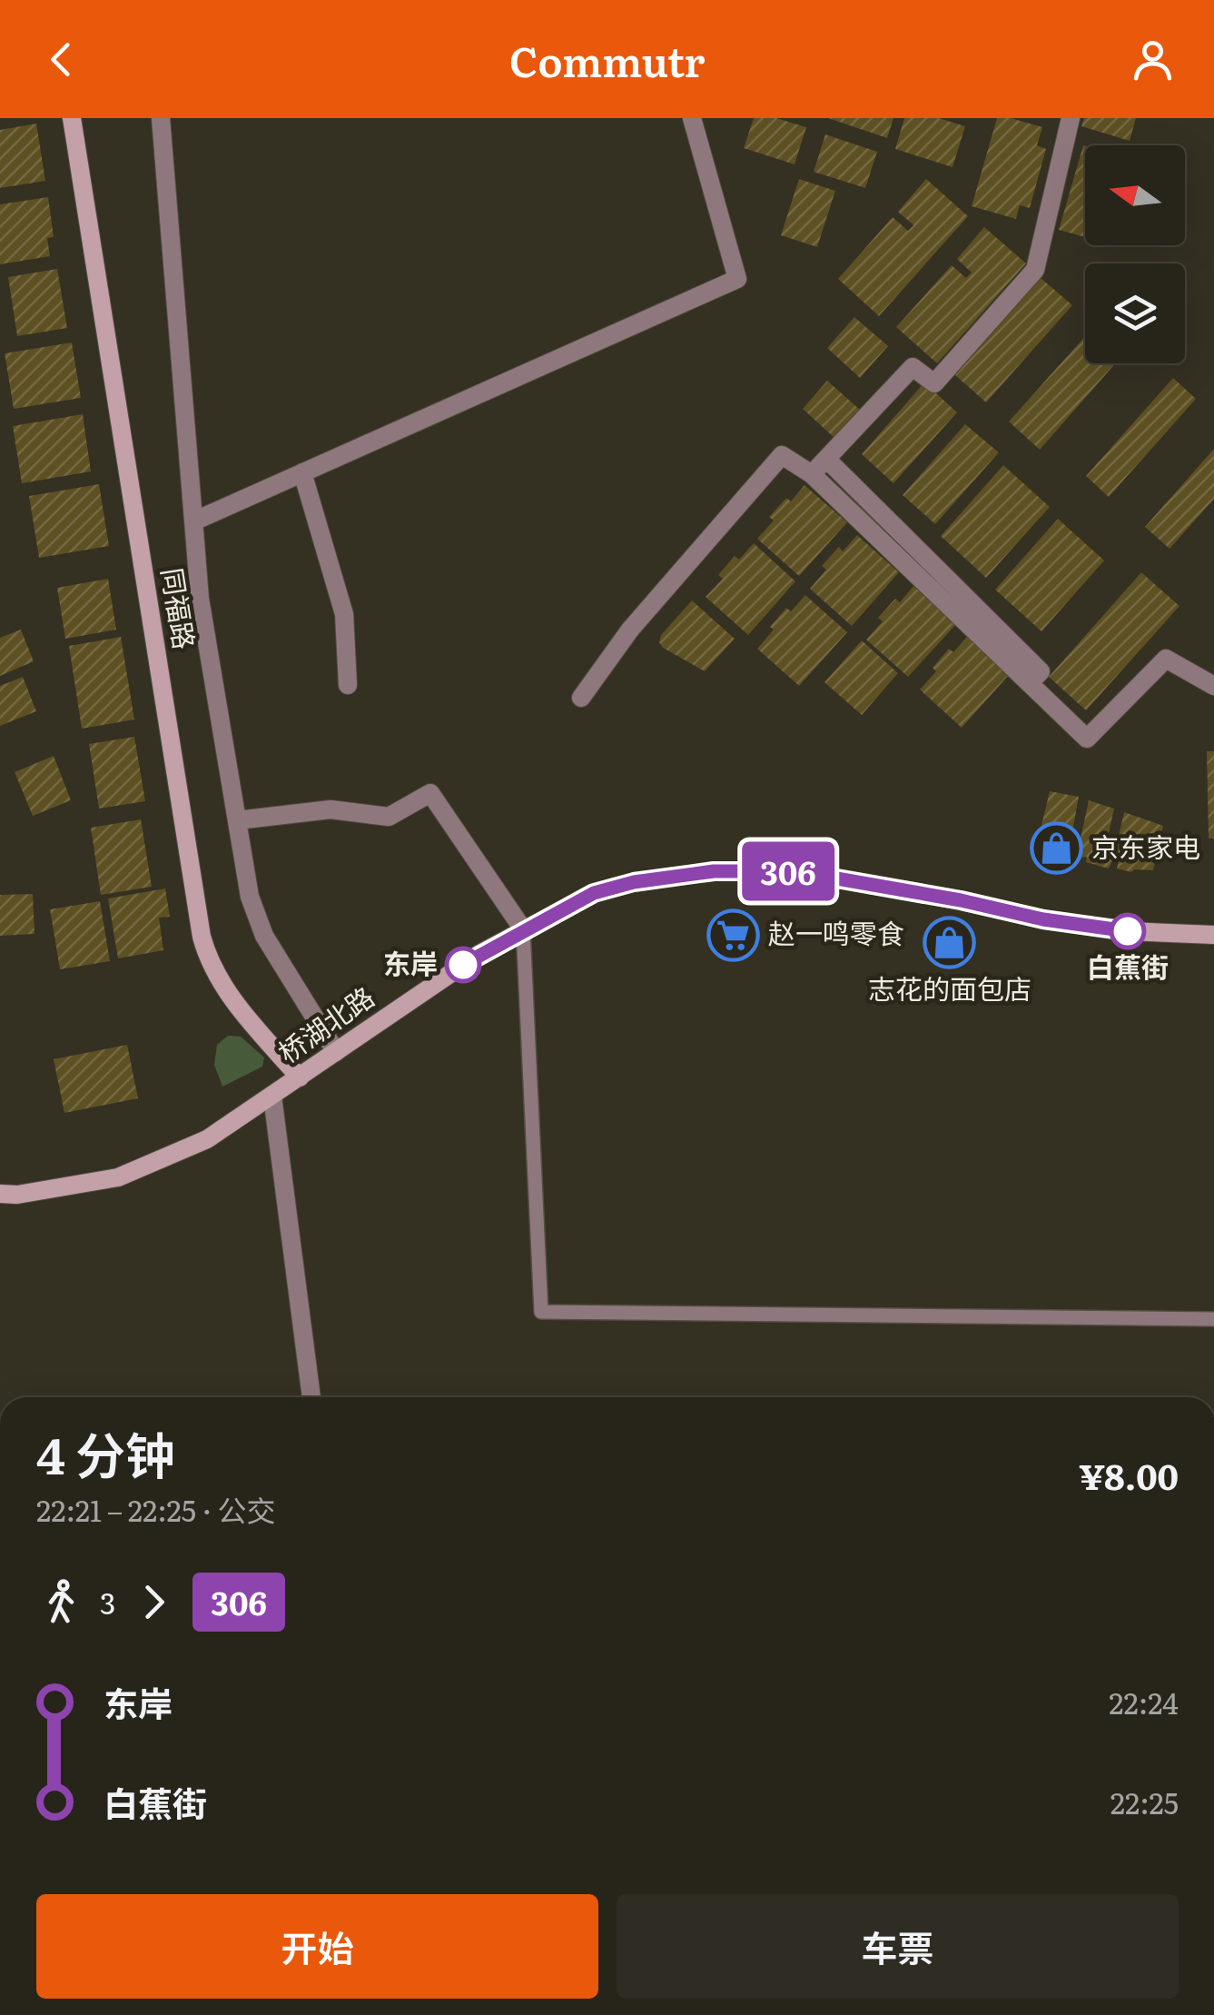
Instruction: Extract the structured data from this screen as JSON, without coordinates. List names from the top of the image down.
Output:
{
  "streets": {
    "main road": ["同福路", "桥湖北路"]
  },
  "crossings": [
    ["同福路", "桥湖北路"]
  ],
  "places": {
    "shop": ["京东家电", "志花的面包店"],
    "other": ["白蕉街", "东岸"],
    "supermarket": ["赵一鸣零食"]
  },
  "lines": ["bus line 306"],
  "north": "left",
  "page": {
    "header": "Commutr",
    "on_map": "306",
    "heading": ["4 分钟", "22:21 – 22:25 · 公交", "¥8.00"],
    "legs": ["3", "306"],
    "list": [
      {
        "name": "东岸",
        "value": "22:24"
      },
      {
        "name": "白蕉街",
        "value": "22:25"
      }
    ],
    "buttons": ["开始", "车票"]
  }
}
